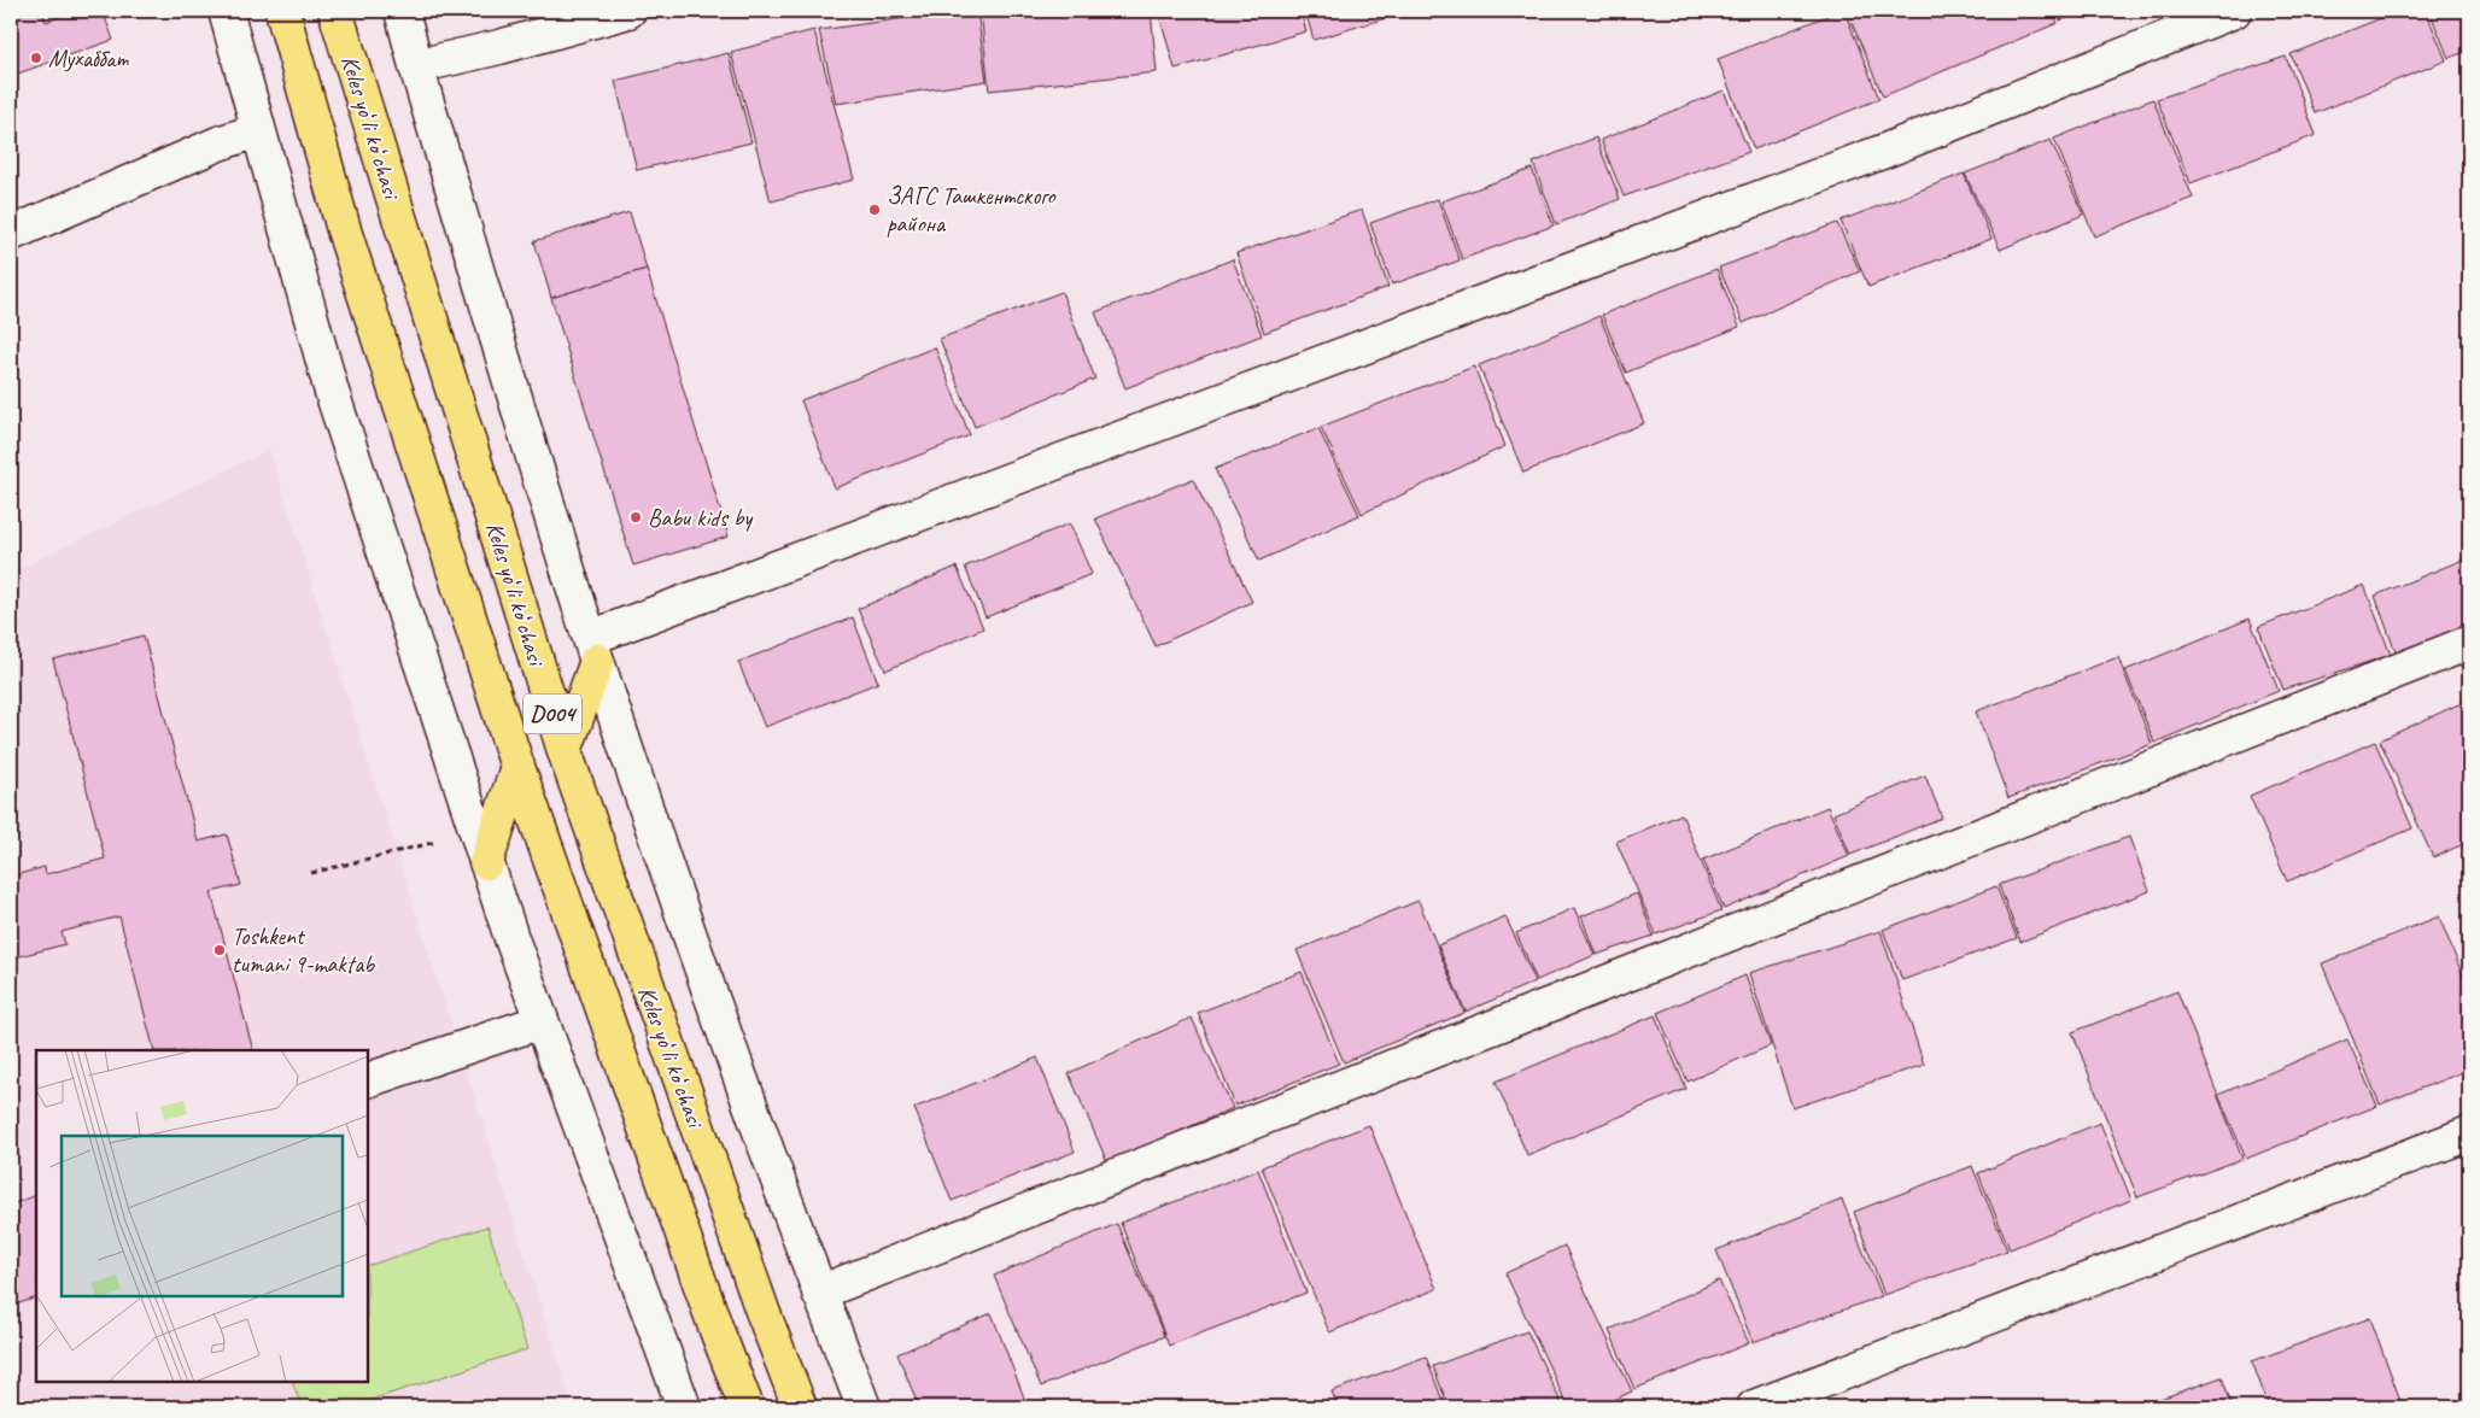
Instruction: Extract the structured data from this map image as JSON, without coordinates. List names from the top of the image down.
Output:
{
  "streets": {
    "main road": ["Keles yoʻli koʻchasi", "D004"]
  },
  "places": [
    "Мухаббат",
    "ЗАГС Ташкентского района",
    "Babu kids by",
    "Toshkent tumani 9-maktab"
  ]
}
